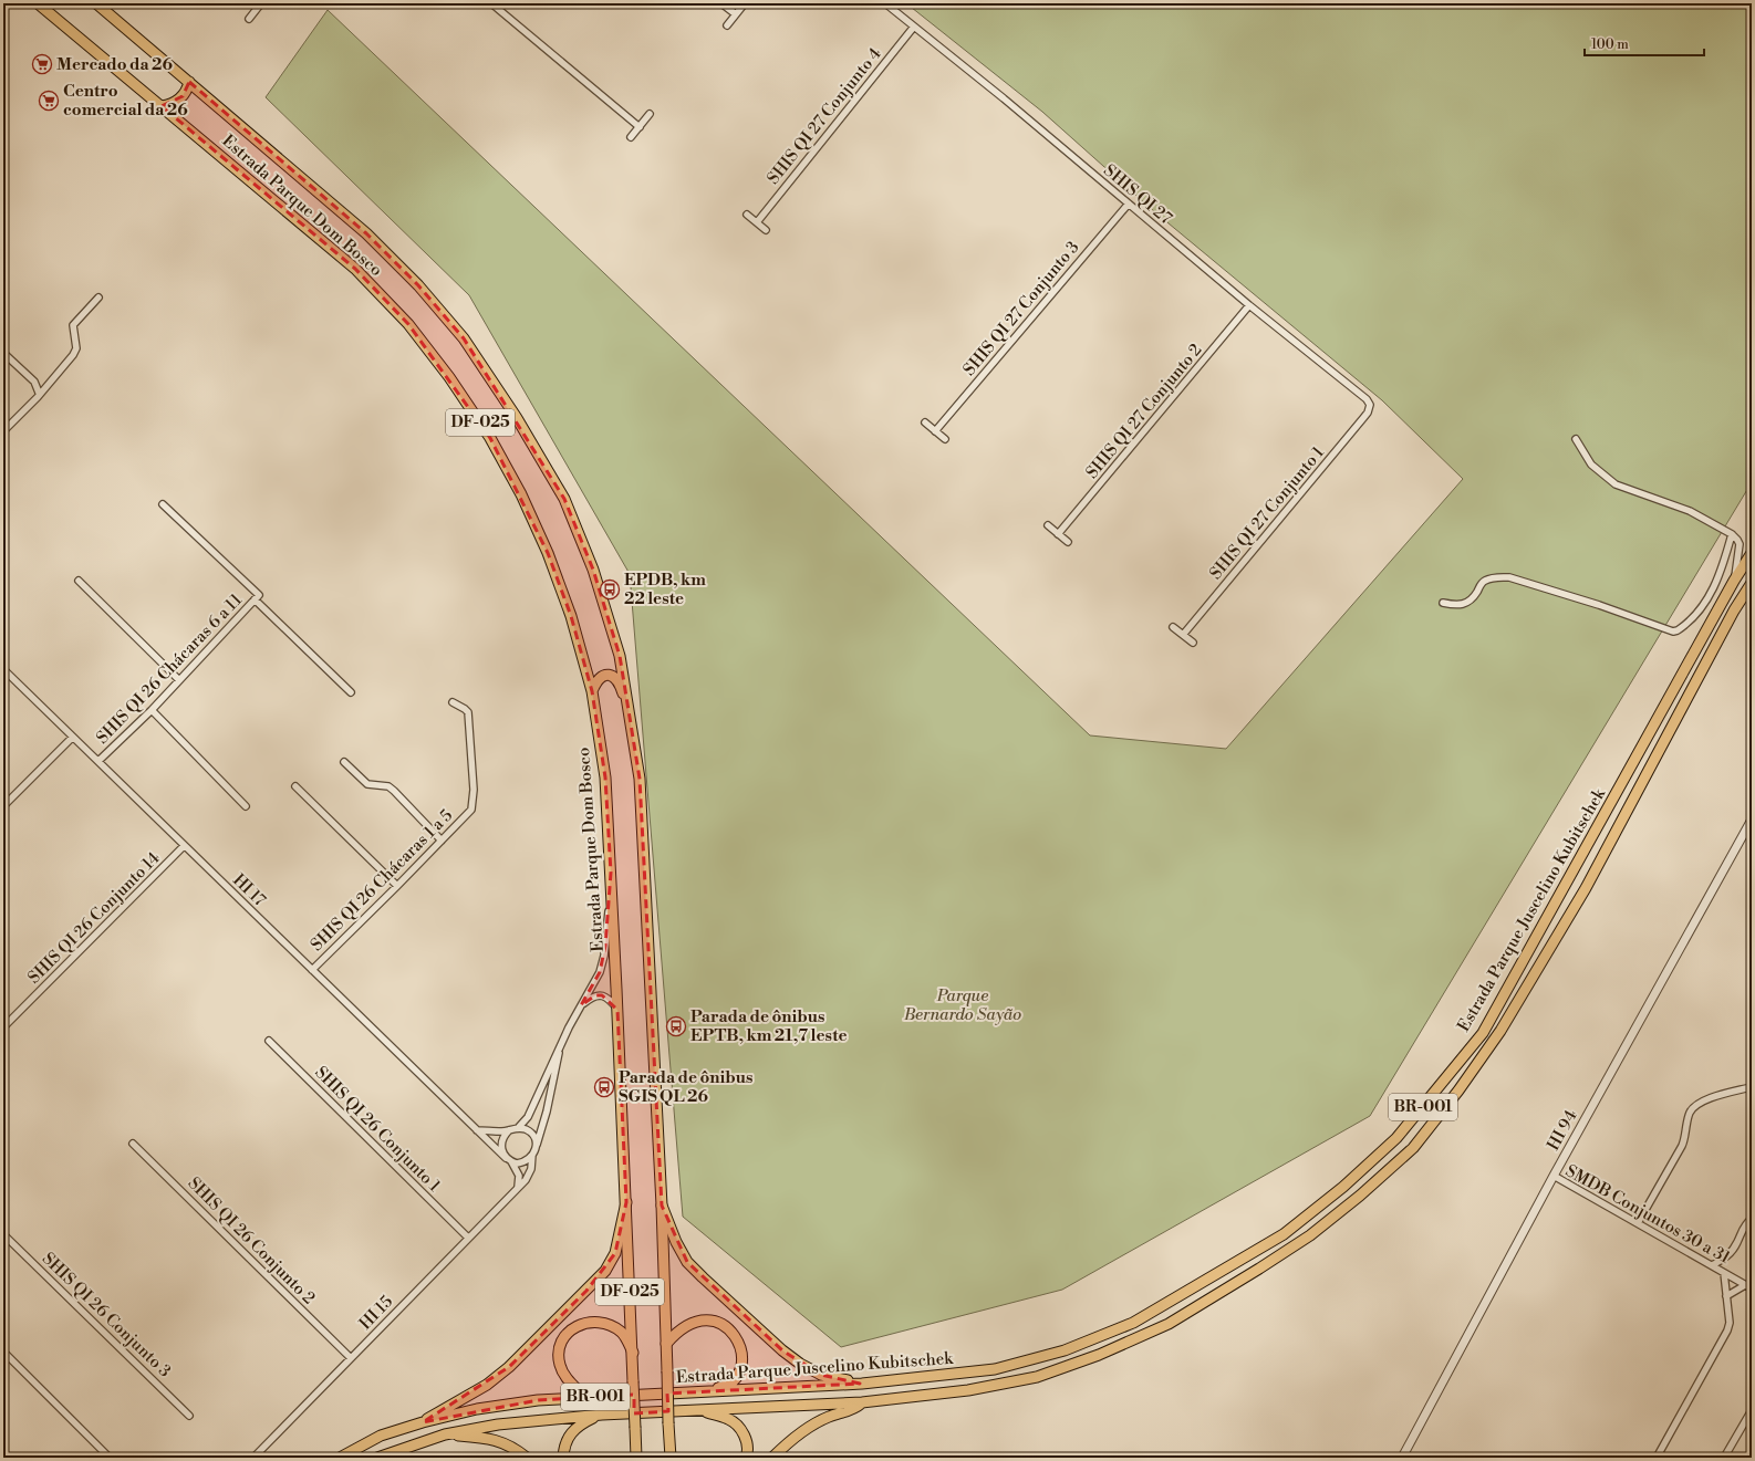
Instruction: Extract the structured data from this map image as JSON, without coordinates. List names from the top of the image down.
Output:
{
  "streets": {
    "main road": [
      "Estrada Parque Dom Bosco",
      "DF-025",
      "Estrada Parque Juscelino Kubitschek",
      "BR-001"
    ],
    "street": [
      "SHIS QI 27 Conjunto 4",
      "SHIS QI 27",
      "SHIS QI 27 Conjunto 3",
      "SHIS QI 27 Conjunto 2",
      "SHIS QI 27 Conjunto 1",
      "SHIS QI 26 Chácaras 6 a 11",
      "SHIS QI 26 Chácaras 1 a 5",
      "HI 17",
      "SHIS QI 26 Conjunto 14",
      "SHIS QI 26 Conjunto 1",
      "HI 94",
      "SMDB Conjuntos 30 a 31",
      "SHIS QI 26 Conjunto 2",
      "HI 15",
      "SHIS QI 26 Conjunto 3"
    ]
  },
  "crossings": [
    ["SHIS QI 27 Conjunto 4", "SHIS QI 27"],
    ["SHIS QI 27", "SHIS QI 27 Conjunto 3"],
    ["SHIS QI 27", "SHIS QI 27 Conjunto 2"],
    ["SHIS QI 27", "SHIS QI 27 Conjunto 1"],
    ["SHIS QI 26 Chácaras 6 a 11", "HI 17"],
    ["SHIS QI 26 Chácaras 1 a 5", "HI 17"],
    ["HI 17", "SHIS QI 26 Conjunto 14"],
    ["HI 17", "HI 15"],
    ["SHIS QI 26 Conjunto 1", "HI 15"],
    ["HI 94", "SMDB Conjuntos 30 a 31"],
    ["SHIS QI 26 Conjunto 2", "HI 15"]
  ],
  "parks": ["Parque Bernardo Sayão"],
  "places": {
    "supermarket": ["Mercado da 26", "Centro comercial da 26"],
    "bus stop": ["EPDB, km 22 leste", "Parada de ônibus EPTB, km 21,7 leste", "Parada de ônibus SGIS QL 26"]
  },
  "scale_bar": "100 m"
}
